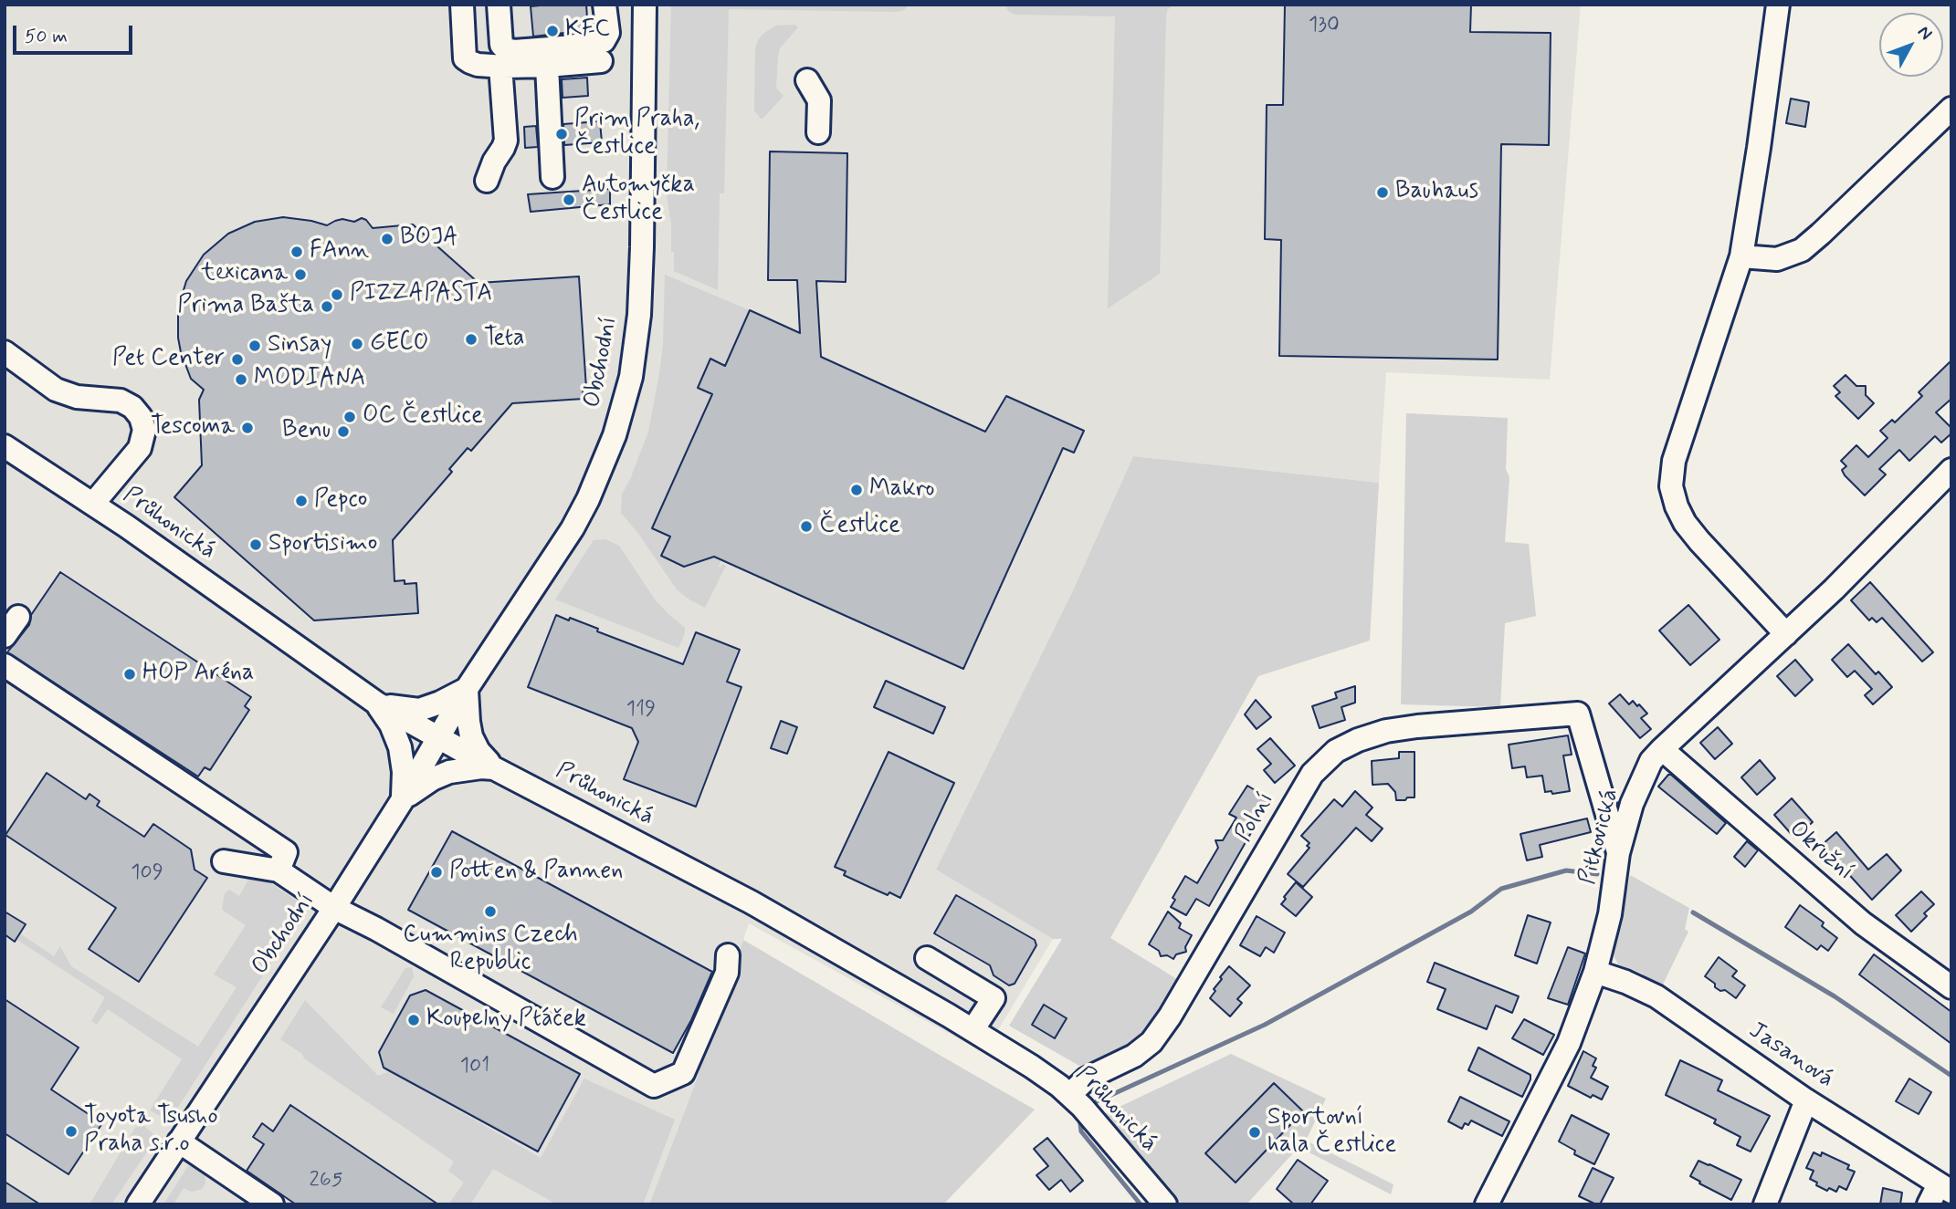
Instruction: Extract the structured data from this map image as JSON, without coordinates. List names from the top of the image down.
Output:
{
  "streets": {
    "street": [
      "Obchodní",
      "Průhonická",
      "Polní",
      "Pitkovická",
      "Okružní",
      "Jasanová"
    ]
  },
  "crossings": [
    ["Obchodní", "Průhonická"],
    ["Průhonická", "Polní"],
    ["Polní", "Pitkovická"],
    ["Pitkovická", "Okružní"],
    ["Pitkovická", "Jasanová"]
  ],
  "places": [
    "KFC",
    "Prim Praha, Čestlice",
    "Bauhaus",
    "Automyčka Čestlice",
    "BOJA",
    "FAnn",
    "texicana",
    "PIZZAPASTA",
    "Prima Bašta",
    "Teta",
    "GECO",
    "Sinsay",
    "Pet Center",
    "MODIANA",
    "OC Čestlice",
    "Tescoma",
    "Benu",
    "Makro",
    "Pepco",
    "Čestlice",
    "Sportisimo",
    "HOP Aréna",
    "Potten & Pannen",
    "Cummins Czech Republic",
    "Koupelny Ptáček",
    "Toyota Tsusho Praha s.r.o",
    "Sportovní hala Čestlice"
  ],
  "house_numbers": [
    "130",
    "119",
    "109",
    "101",
    "265"
  ],
  "scale_bar": "50 m",
  "north": "top right"
}
